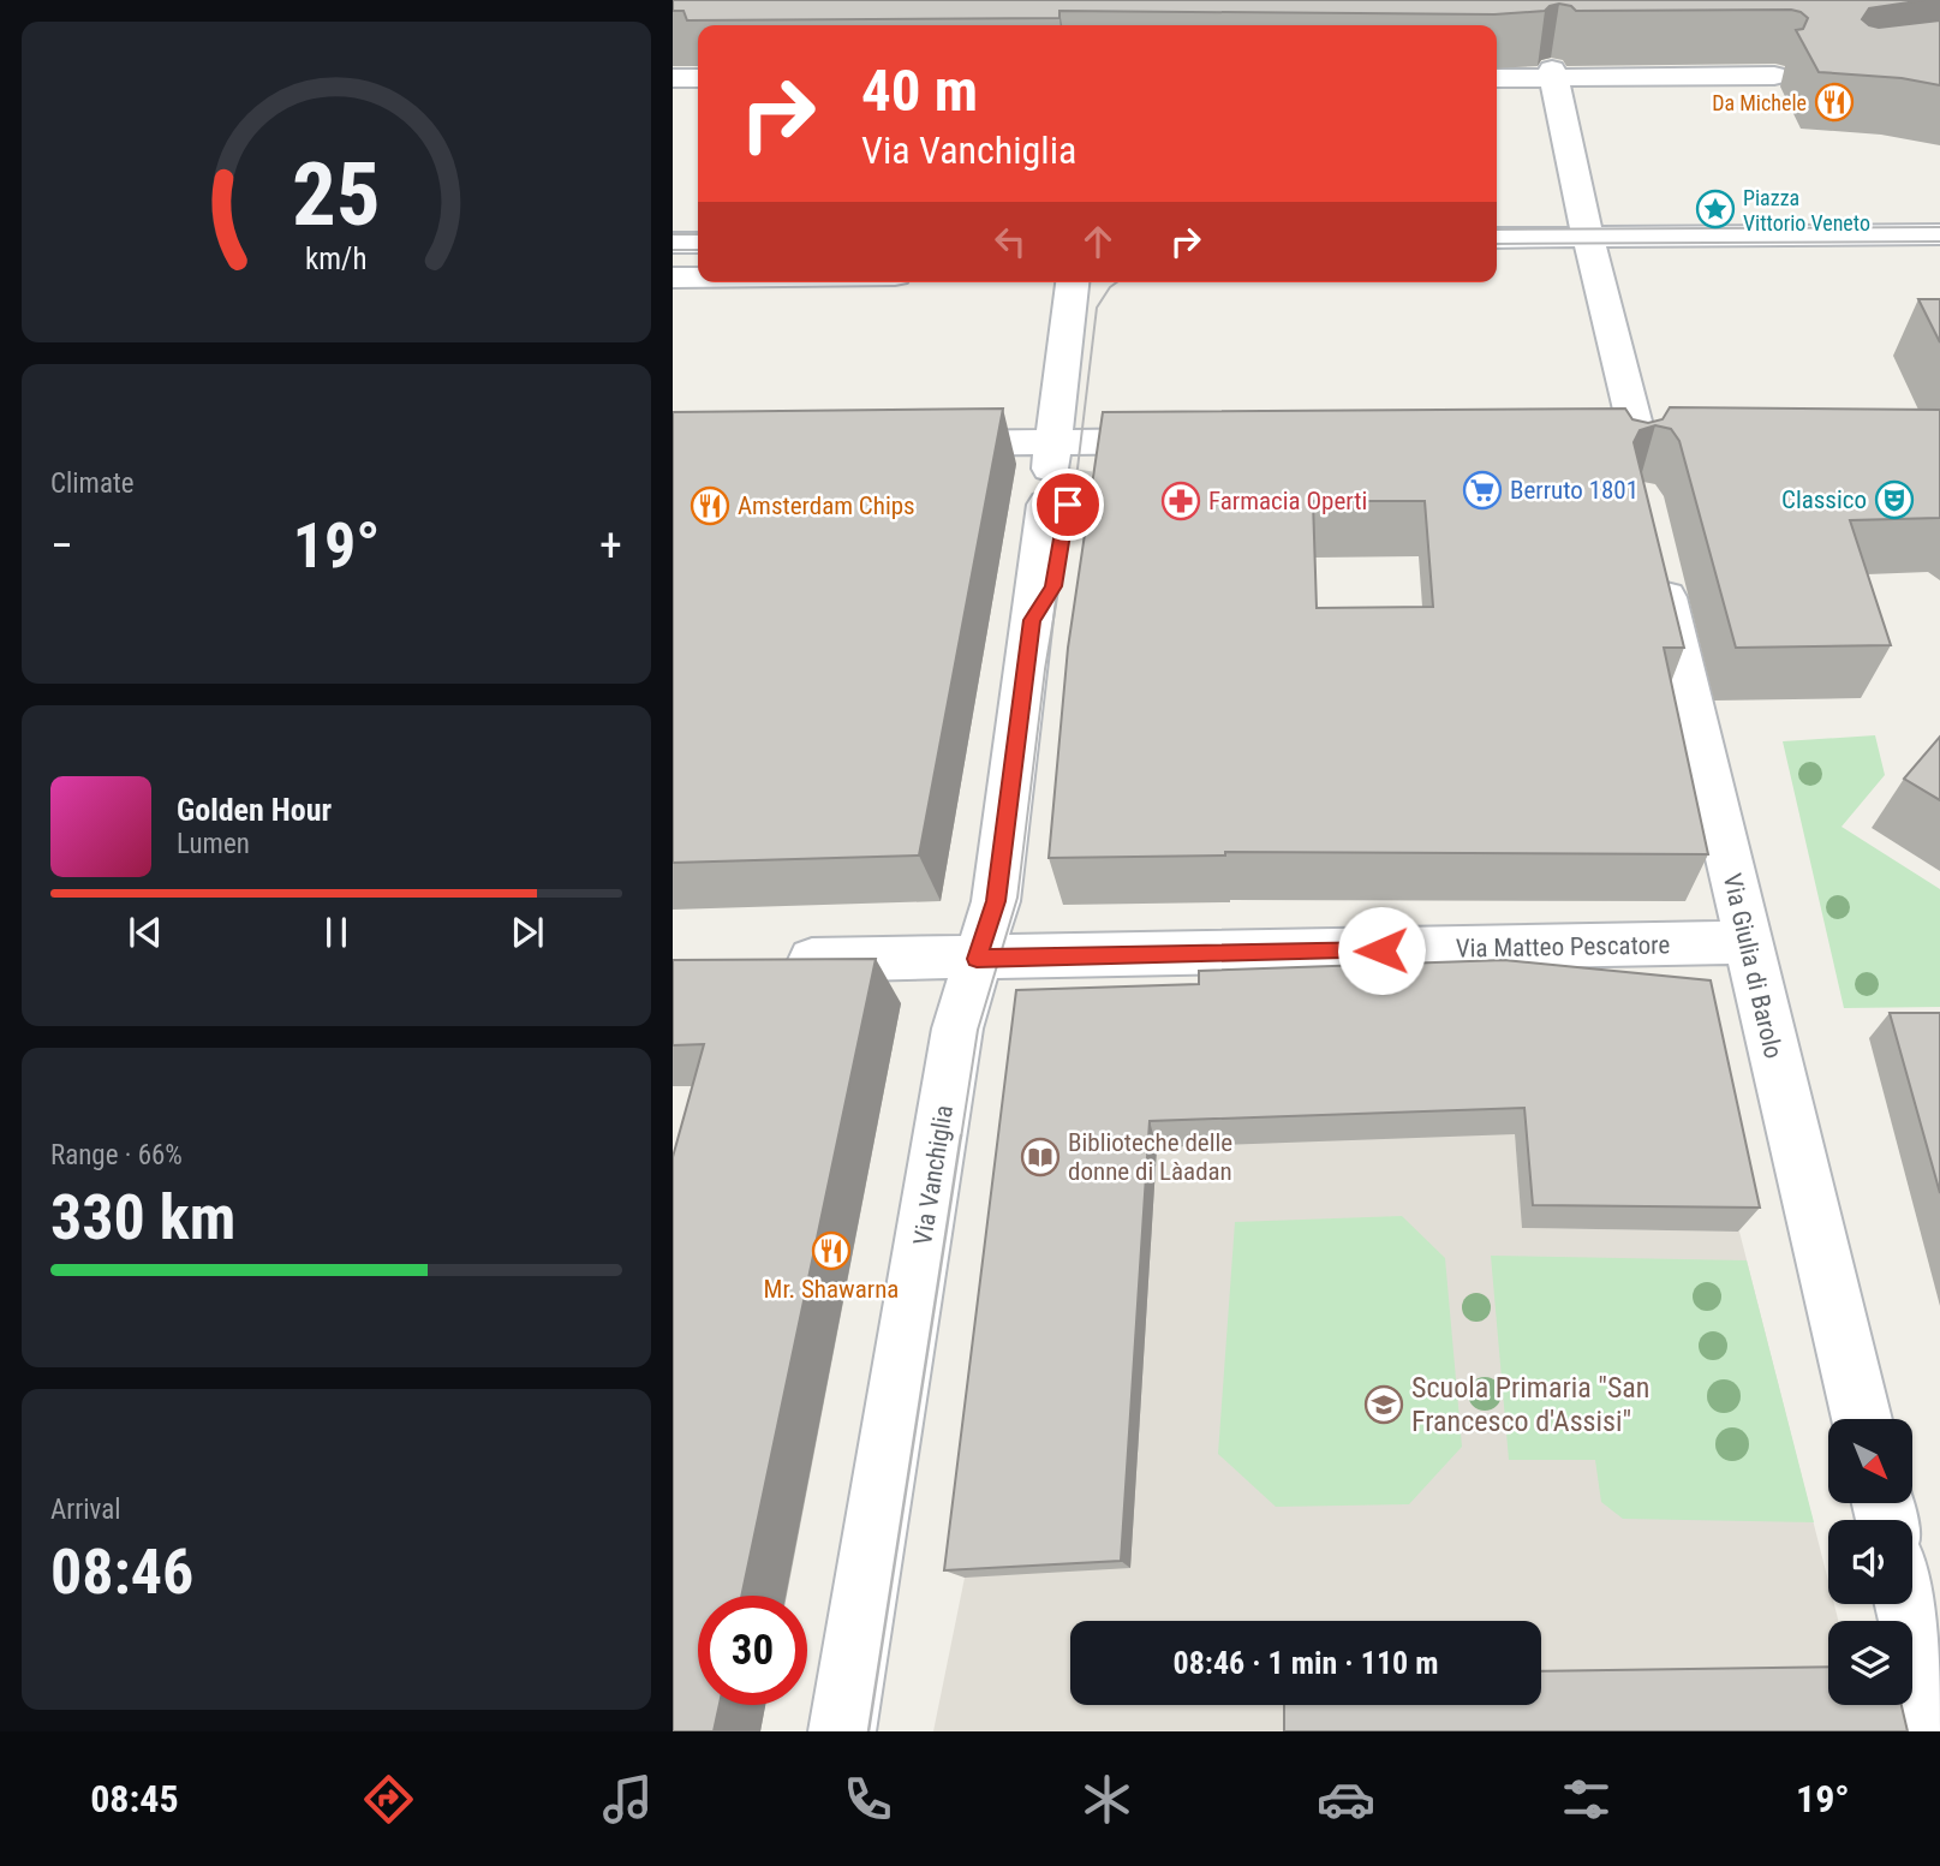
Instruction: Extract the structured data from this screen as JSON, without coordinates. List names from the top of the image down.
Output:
{
  "streets": {
    "street": ["Via Matteo Pescatore", "Via Giulia di Barolo", "Via Vanchiglia"]
  },
  "crossings": [
    ["Via Matteo Pescatore", "Via Giulia di Barolo"],
    ["Via Matteo Pescatore", "Via Vanchiglia"]
  ],
  "places": {
    "restaurant": ["Da Michele", "Amsterdam Chips", "Mr. Shawarna"],
    "place": ["Piazza Vittorio Veneto"],
    "supermarket": ["Berruto 1801"],
    "theatre": ["Classico"],
    "pharmacy": ["Farmacia Operti"],
    "library": ["Biblioteche delle donne di Làadan"],
    "school or university": ["Scuola Primaria \"San Francesco d'Assisi\""]
  },
  "north": "bottom right",
  "page": {
    "turn": ["40 m", "Via Vanchiglia"],
    "tile": [
      "Climate",
      ["Range · 66%", "330 km"],
      ["Arrival", "08:46"]
    ],
    "heat": ["−", "19°", "+"],
    "song": ["Golden Hour", "Lumen"],
    "limit": "30",
    "trip": "08:46 · 1 min · 110 m",
    "tabs": ["08:45", "19°"],
    "gauge": ["25", "km/h"]
  }
}
